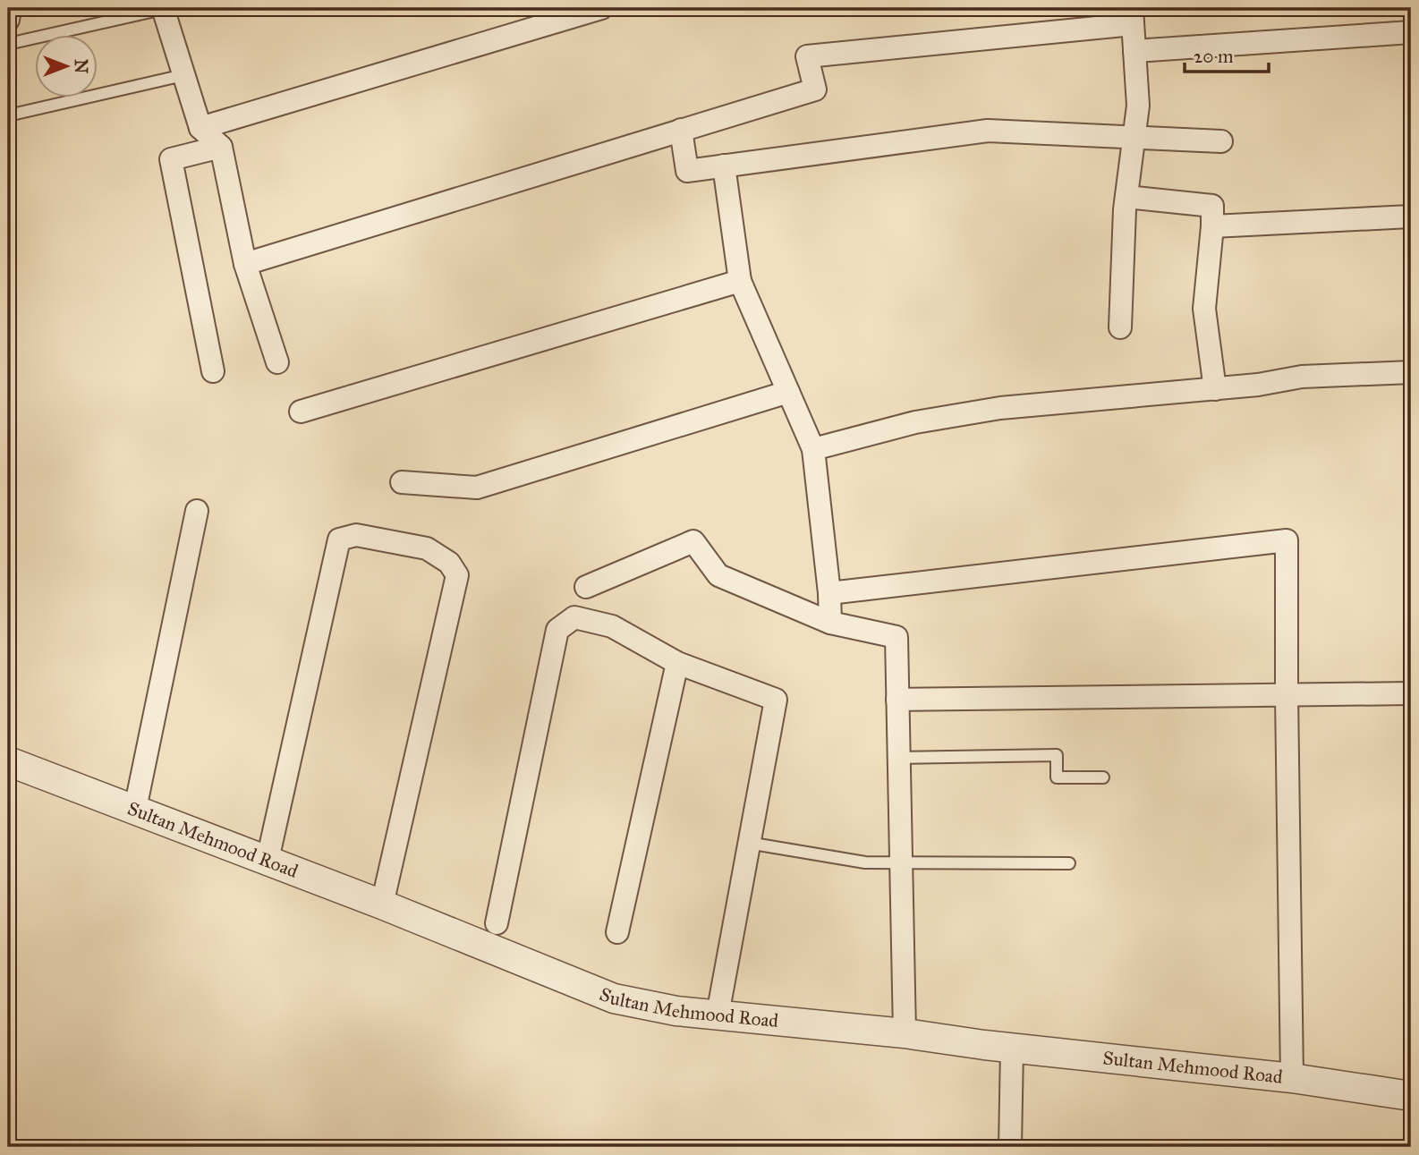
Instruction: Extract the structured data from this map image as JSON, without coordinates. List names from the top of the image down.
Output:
{
  "streets": {
    "street": ["Sultan Mehmood Road"]
  },
  "scale_bar": "20 m",
  "north": "right"
}
